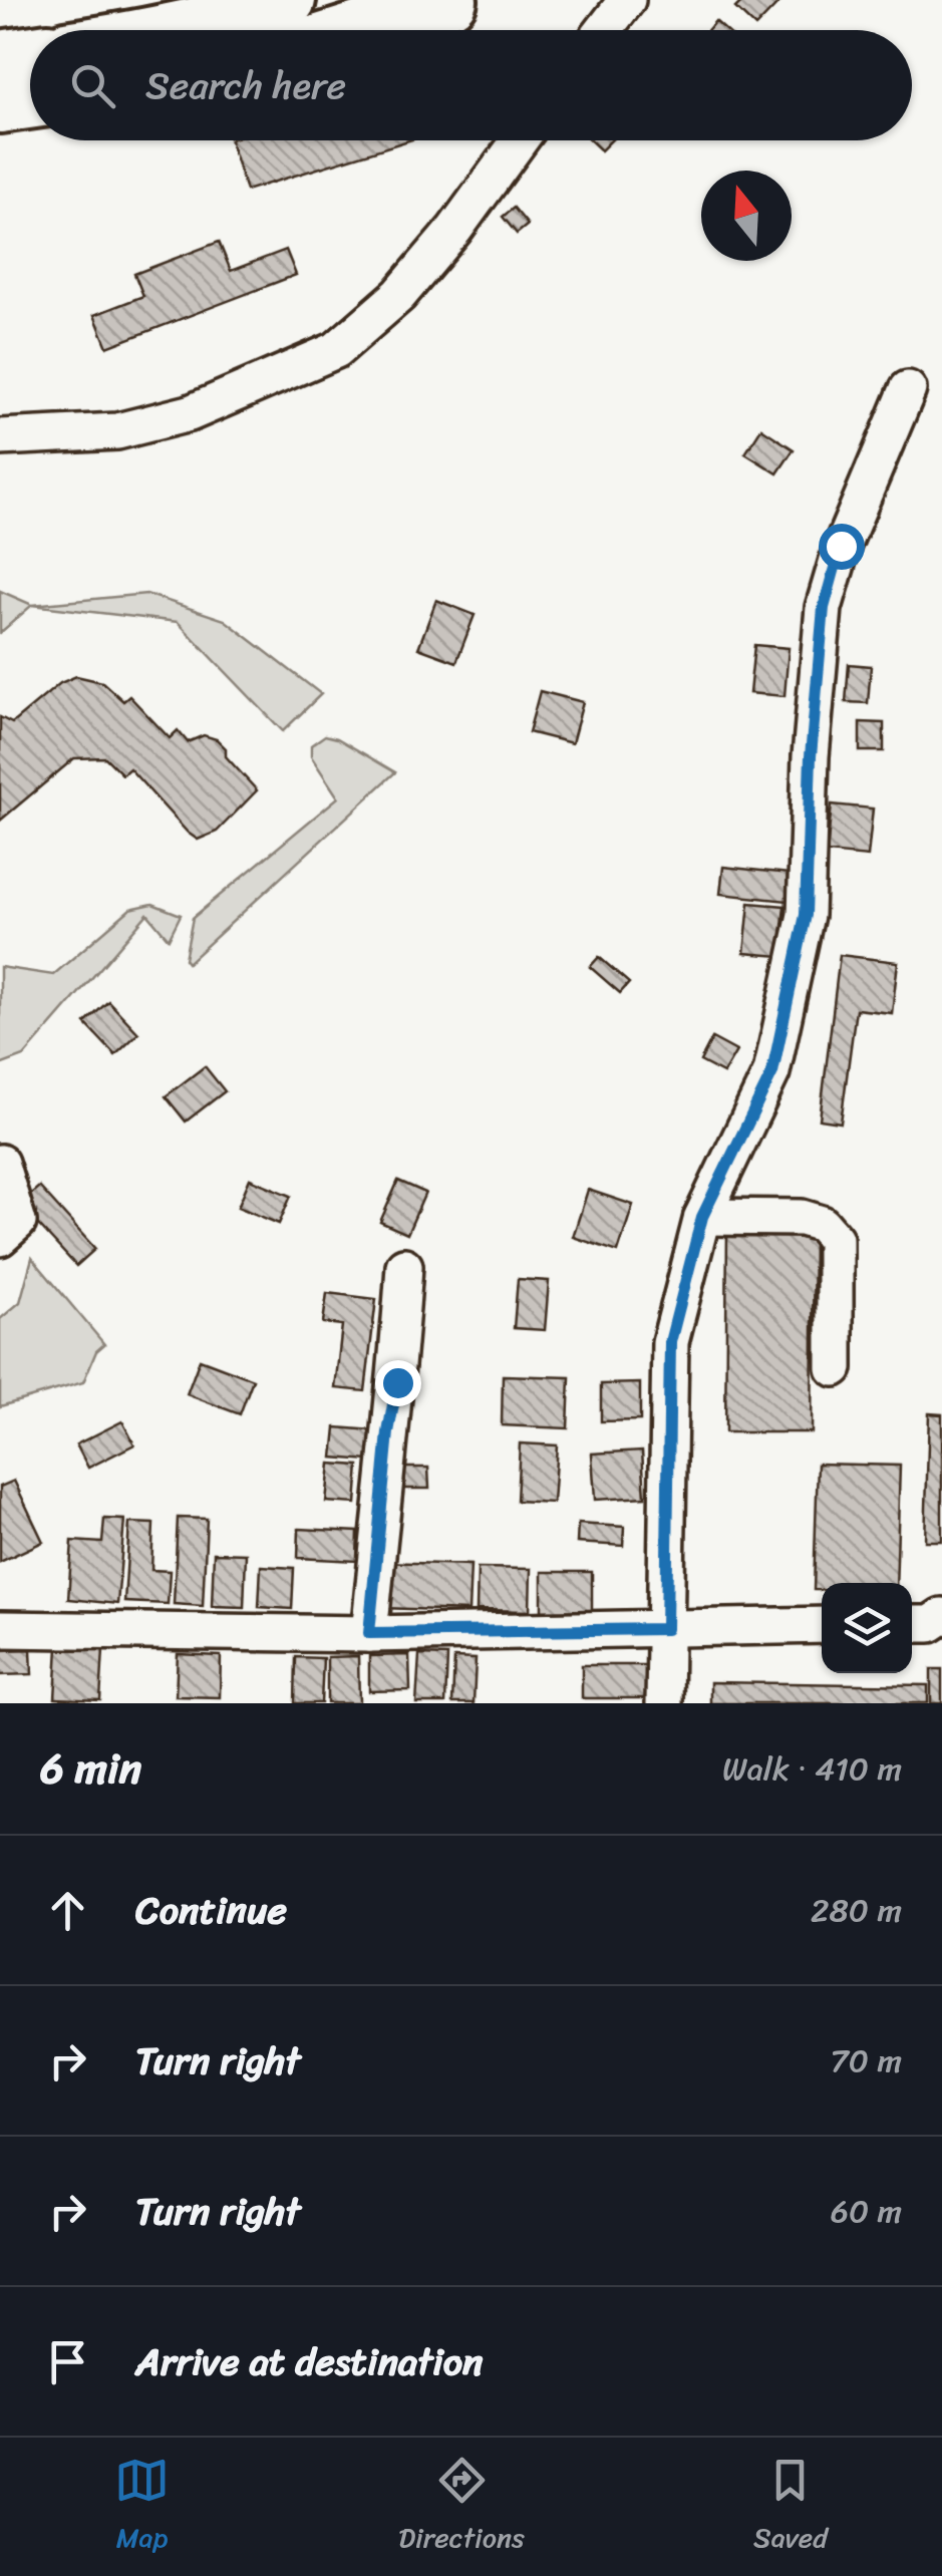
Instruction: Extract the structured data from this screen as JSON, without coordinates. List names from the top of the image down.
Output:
{
  "north": "top",
  "page": {
    "search": "Search here",
    "heading": ["6 min", "Walk · 410 m"],
    "list": [
      ["Continue", "280 m"],
      ["Turn right", "70 m"],
      ["Turn right", "60 m"],
      "Arrive at destination"
    ],
    "nav": ["Map", "Directions", "Saved"]
  }
}
